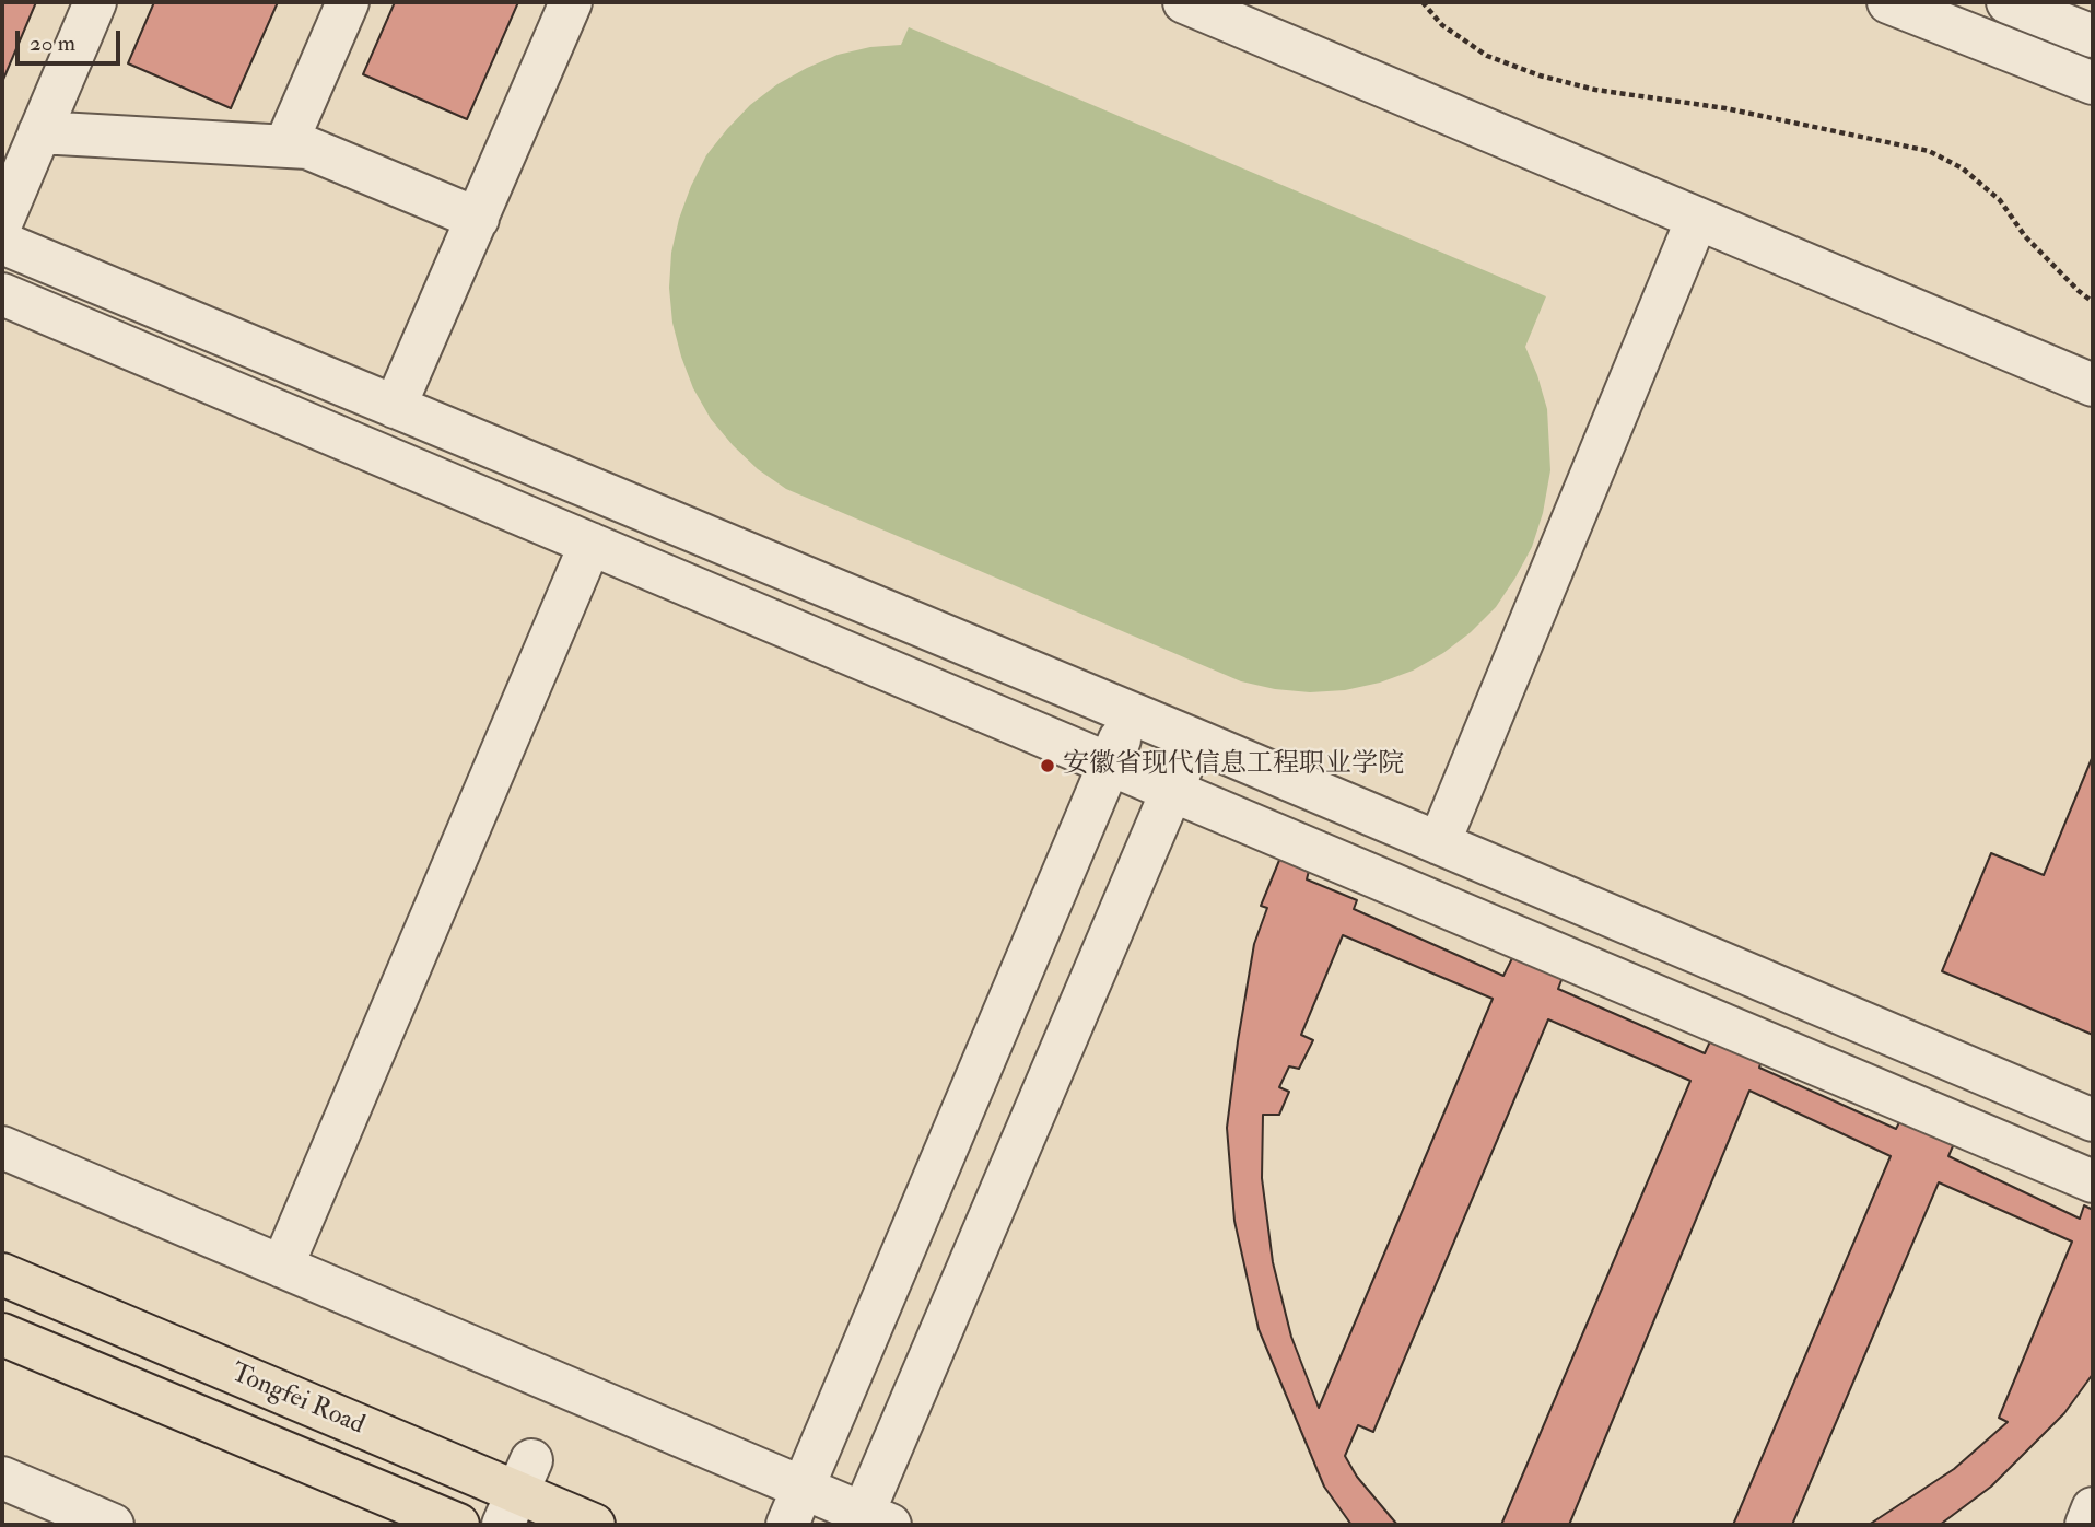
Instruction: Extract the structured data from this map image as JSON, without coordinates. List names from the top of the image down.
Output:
{
  "streets": {
    "main road": ["Tongfei Road"]
  },
  "places": ["安徽省现代信息工程职业学院"],
  "scale_bar": "20 m"
}
